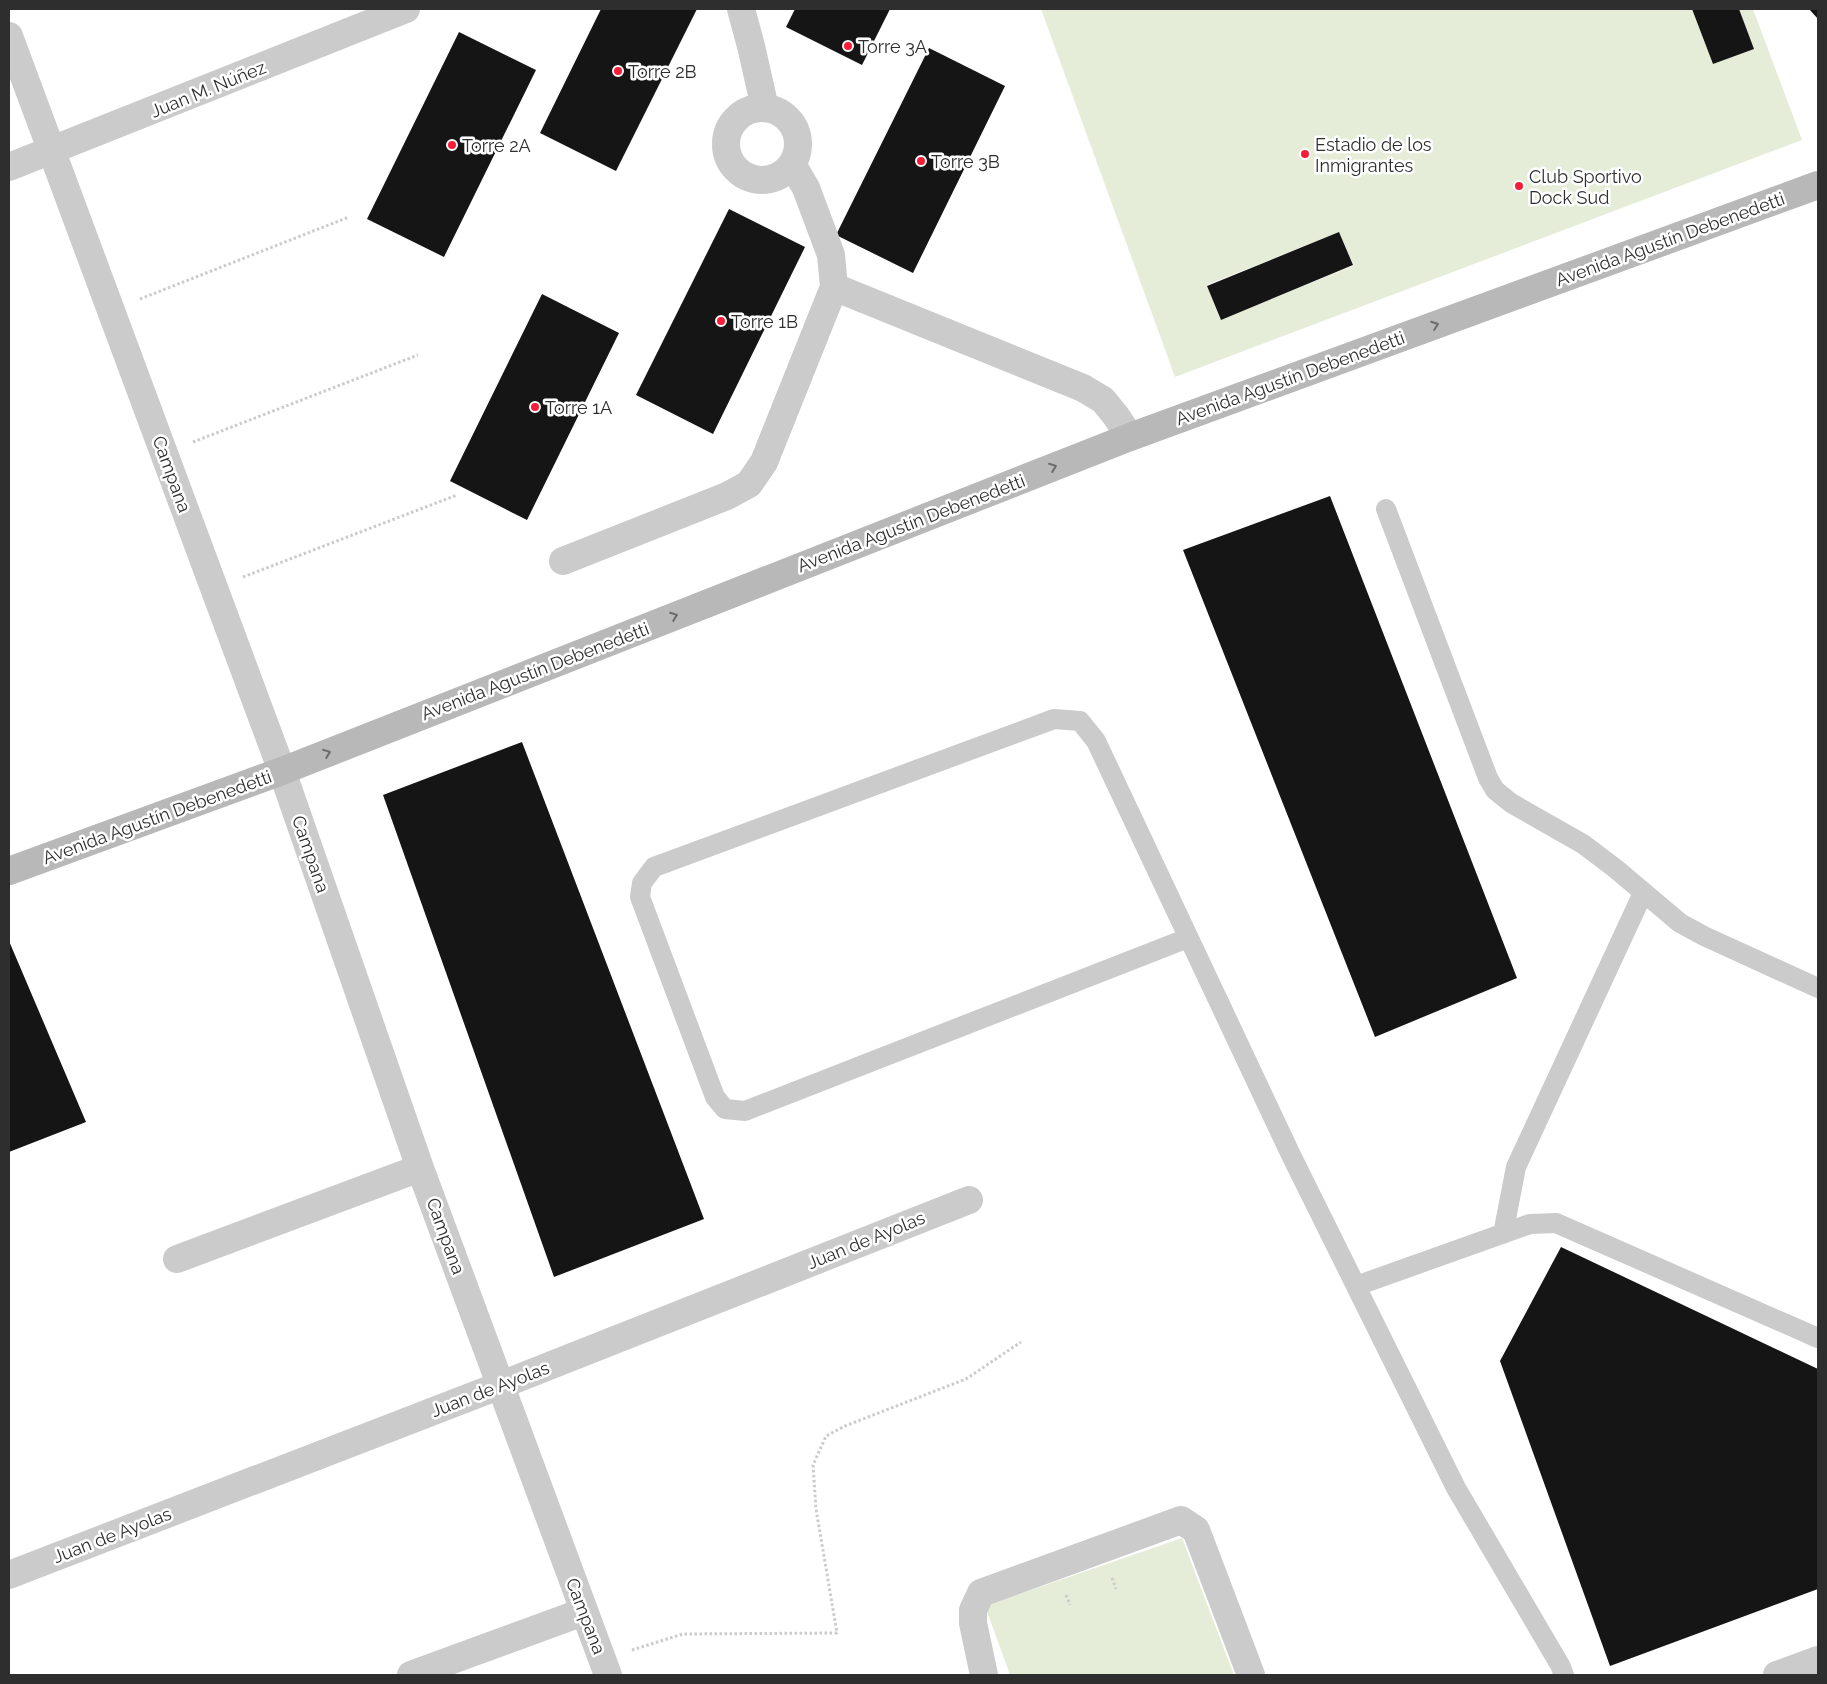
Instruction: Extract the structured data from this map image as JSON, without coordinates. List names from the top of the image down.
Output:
{
  "streets": {
    "main road": ["Avenida Agustín Debenedetti"],
    "street": ["Juan M. Núñez", "Campana", "Juan de Ayolas"]
  },
  "crossings": [
    ["Juan M. Núñez", "Campana"],
    ["Avenida Agustín Debenedetti", "Campana"],
    ["Campana", "Juan de Ayolas"]
  ],
  "one_way": ["Avenida Agustín Debenedetti"],
  "places": [
    "Torre 3A",
    "Torre 2B",
    "Torre 2A",
    "Estadio de los Inmigrantes",
    "Torre 3B",
    "Club Sportivo Dock Sud",
    "Torre 1B",
    "Torre 1A"
  ]
}
